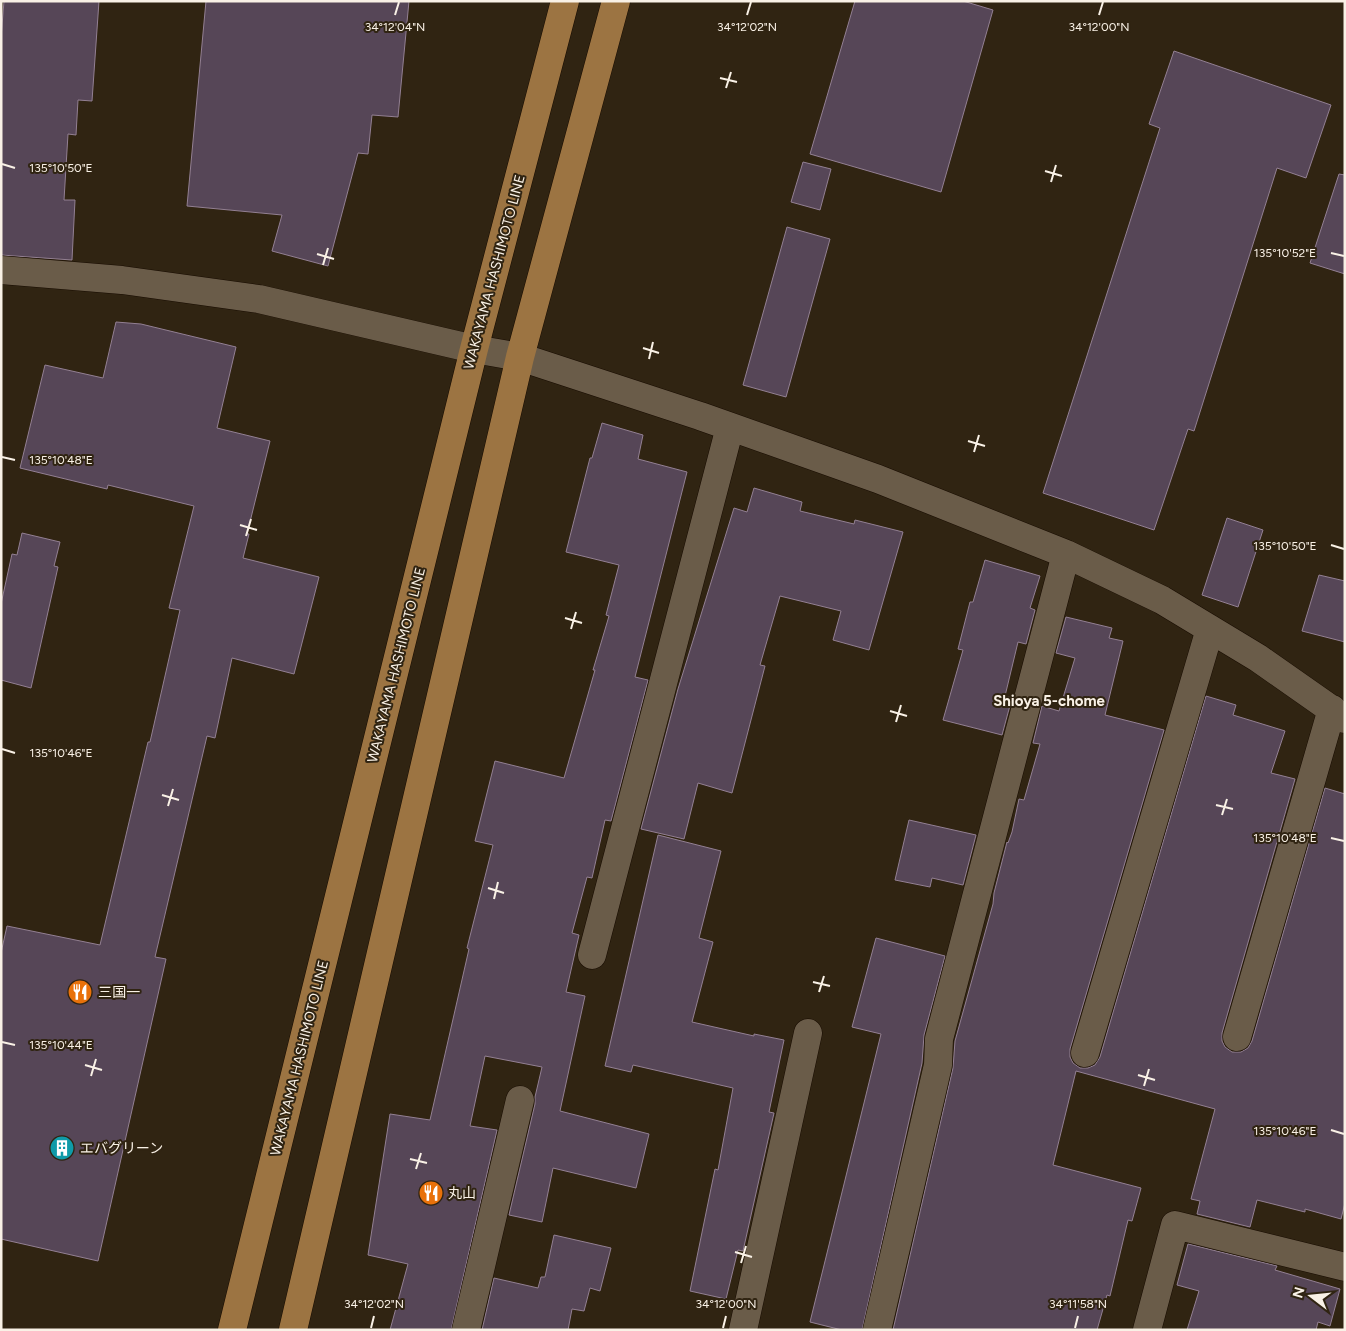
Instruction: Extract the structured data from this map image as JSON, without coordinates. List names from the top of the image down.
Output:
{
  "streets": {
    "main road": ["WAKAYAMA HASHIMOTO LINE"]
  },
  "districts": ["Shioya 5-chome"],
  "places": {
    "restaurant": ["三国一", "丸山"],
    "building": ["エバグリーン"]
  },
  "north": "left",
  "coordinates": [
    "34°12'04\"N",
    "34°12'02\"N",
    "34°12'00\"N",
    "135°10'50\"E",
    "135°10'52\"E",
    "135°10'48\"E",
    "135°10'46\"E",
    "135°10'44\"E",
    "34°11'58\"N"
  ]
}
